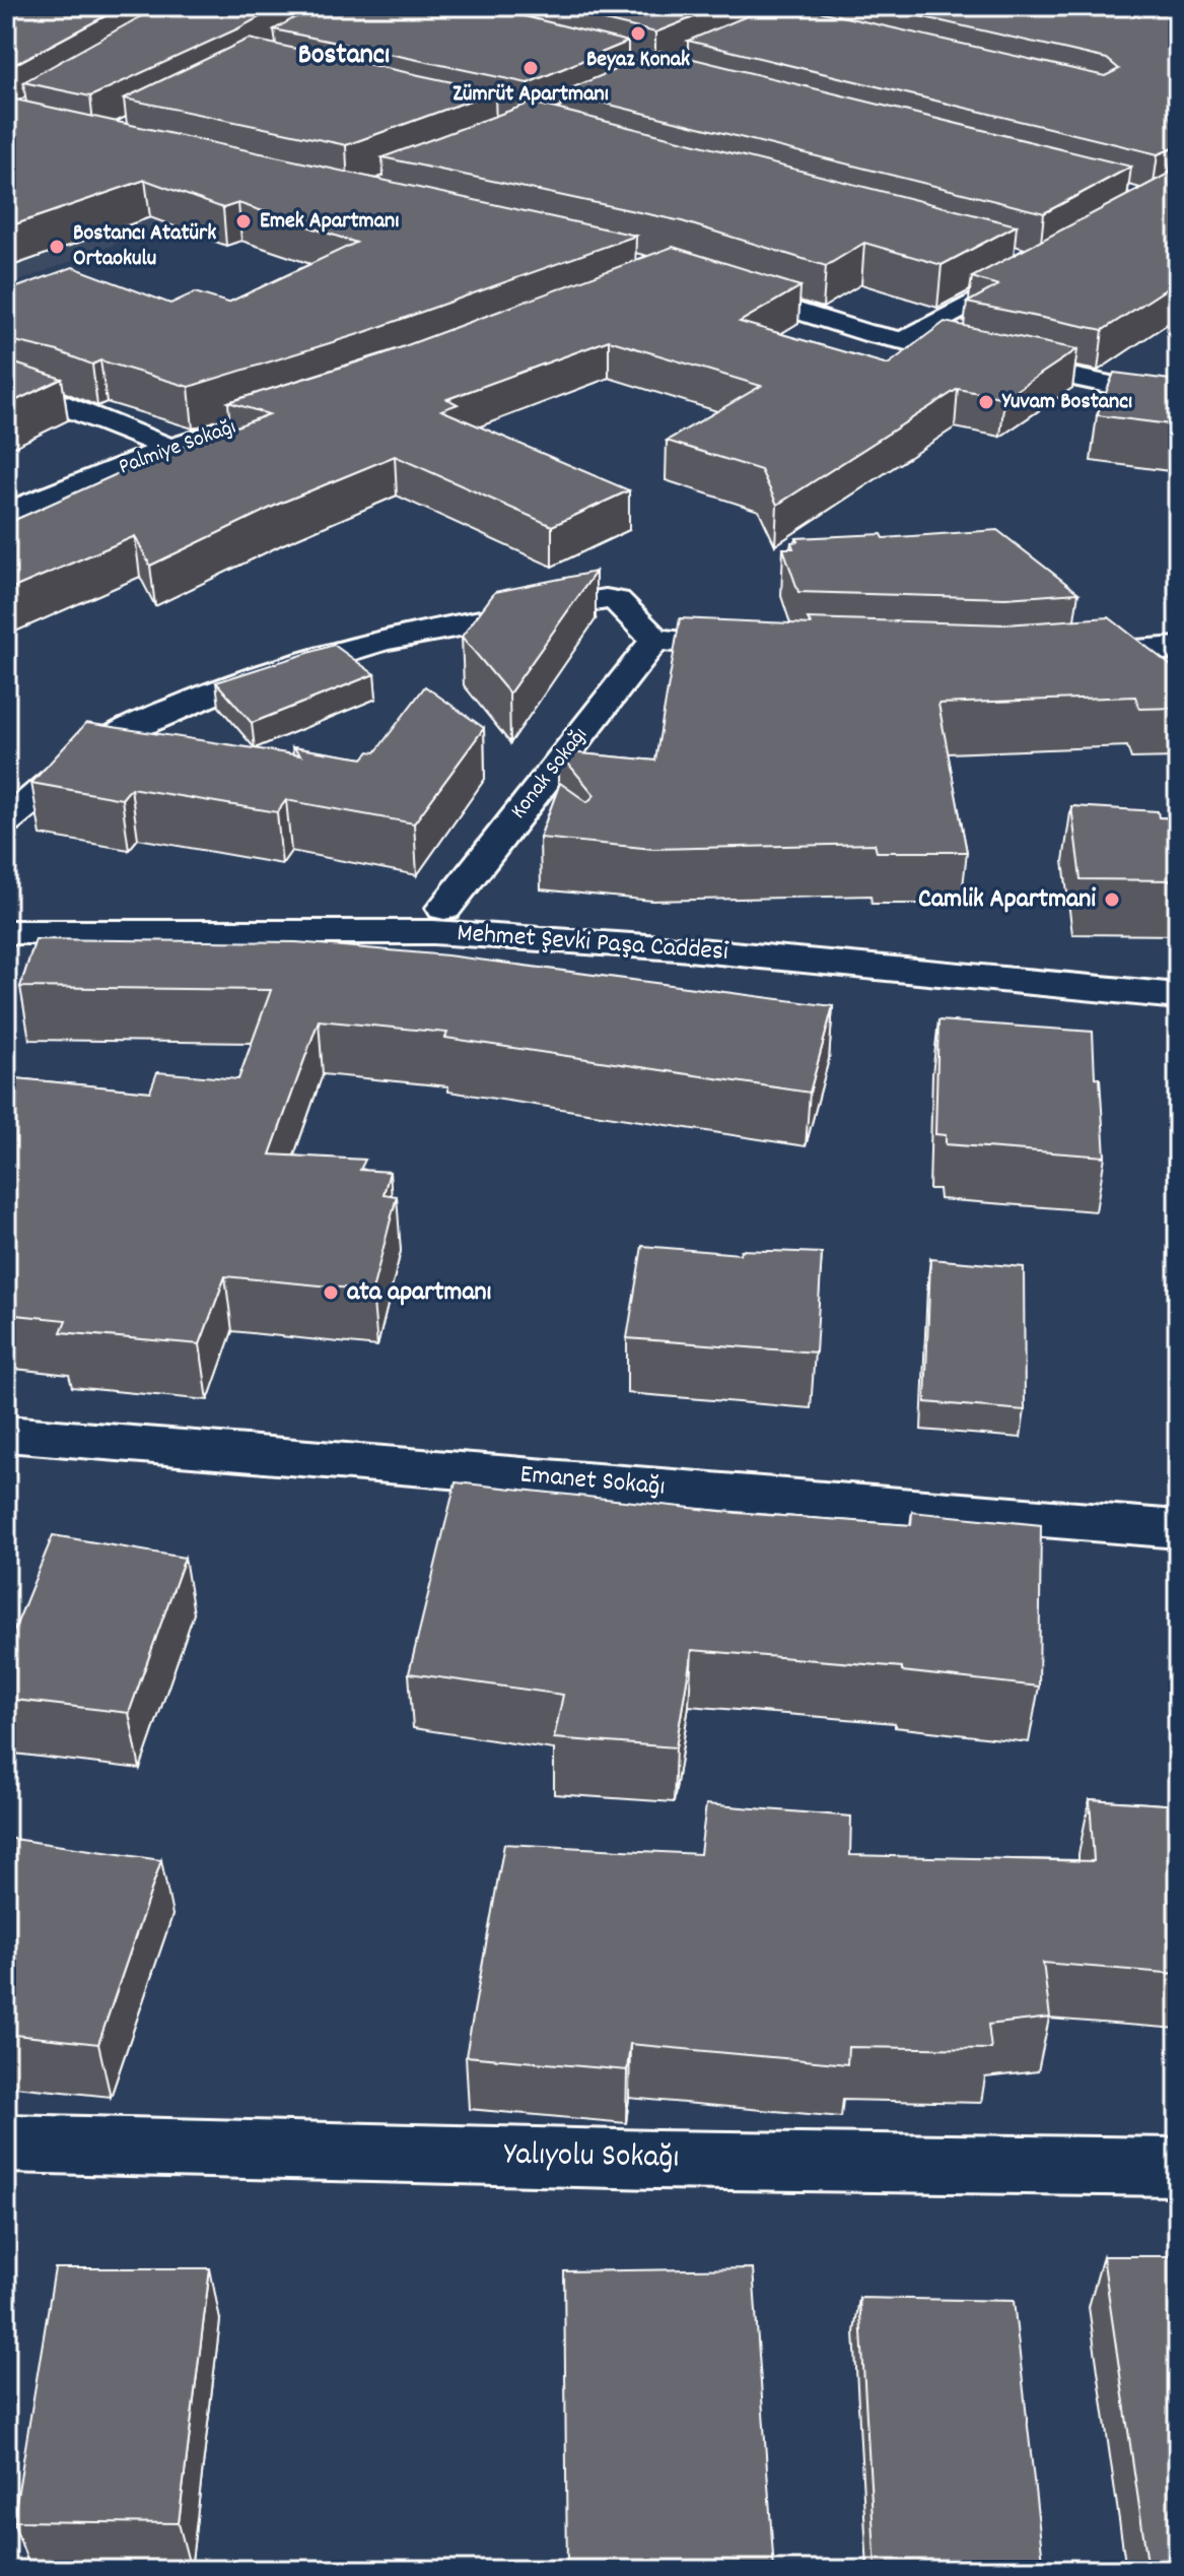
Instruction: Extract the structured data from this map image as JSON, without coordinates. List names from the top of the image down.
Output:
{
  "streets": {
    "street": [
      "Palmiye Sokağı",
      "Konak Sokağı",
      "Mehmet Şevki Paşa Caddesi",
      "Emanet Sokağı",
      "Yalıyolu Sokağı"
    ]
  },
  "crossings": [
    ["Konak Sokağı", "Mehmet Şevki Paşa Caddesi"]
  ],
  "districts": ["Bostancı"],
  "places": [
    "Beyaz Konak",
    "Zümrüt Apartmanı",
    "Emek Apartmanı",
    "Bostancı Atatürk Ortaokulu",
    "Yuvam Bostancı",
    "Camlik Apartmani",
    "ata apartmanı"
  ]
}
